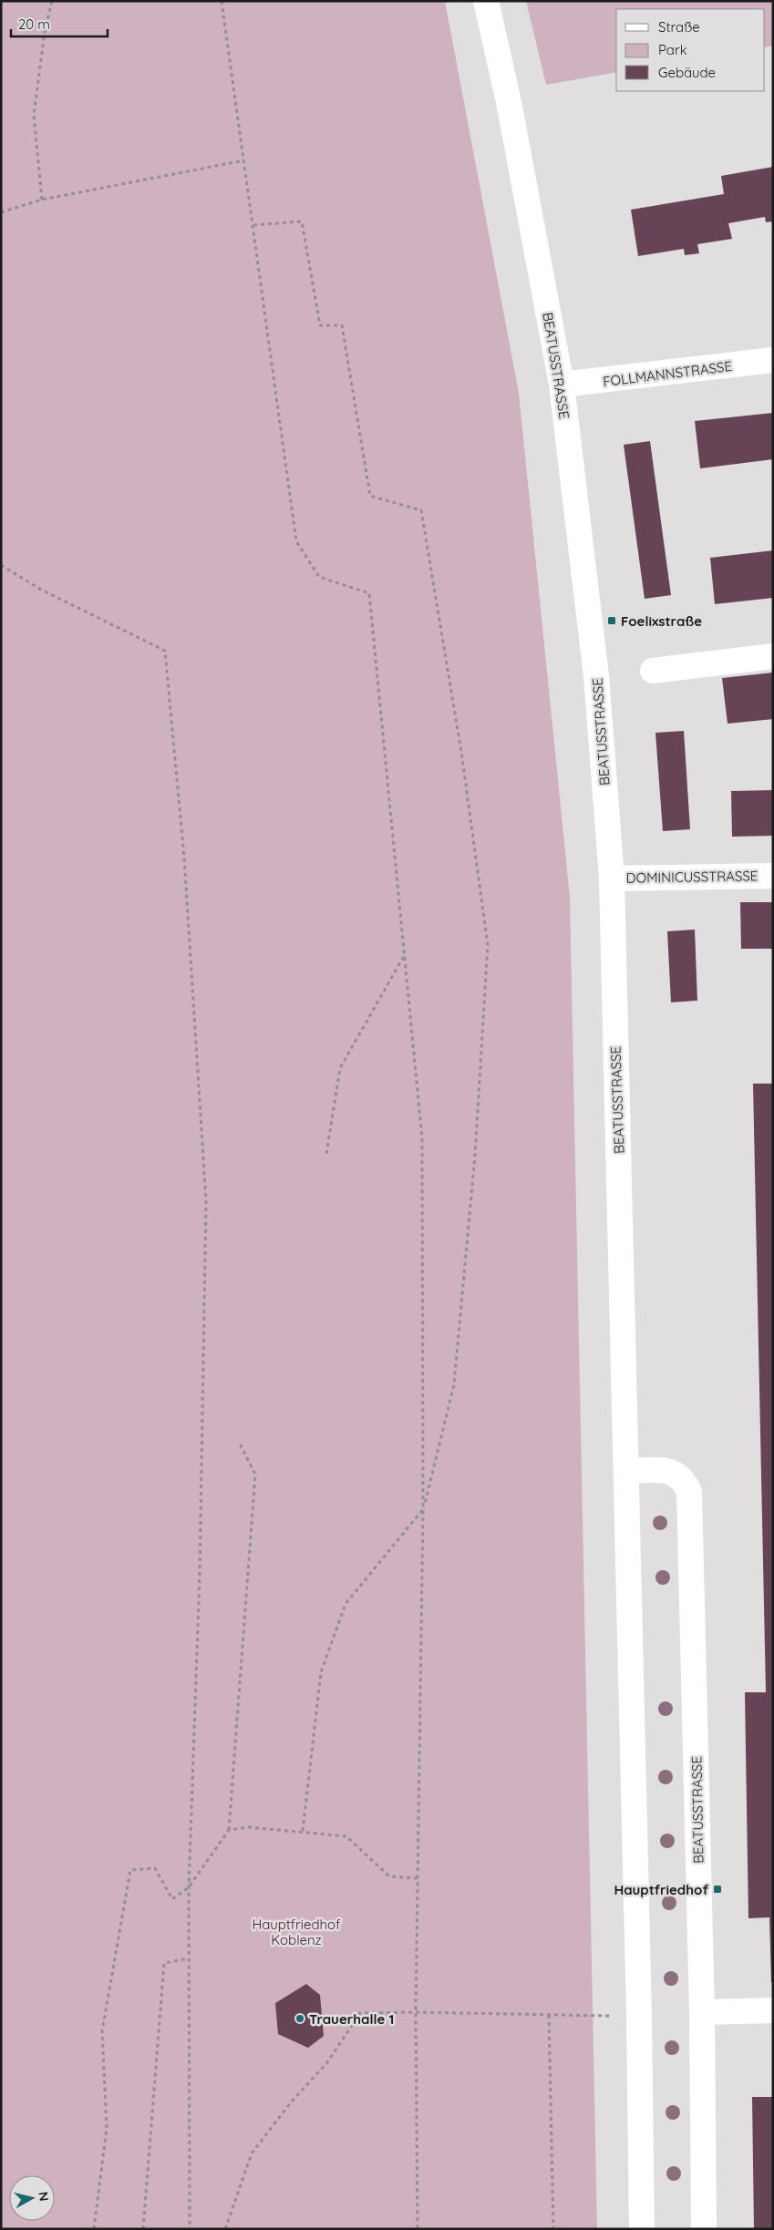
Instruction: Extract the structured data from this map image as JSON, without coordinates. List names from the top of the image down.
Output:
{
  "streets": {
    "street": ["BEATUSSTRASSE", "FOLLMANNSTRASSE", "DOMINICUSSTRASSE"]
  },
  "crossings": [
    ["BEATUSSTRASSE", "FOLLMANNSTRASSE"],
    ["BEATUSSTRASSE", "DOMINICUSSTRASSE"]
  ],
  "parks": ["Hauptfriedhof Koblenz"],
  "places": {
    "transit": ["Foelixstraße", "Hauptfriedhof"],
    "other": ["Trauerhalle 1"]
  },
  "legend": ["Straße", "Park", "Gebäude"],
  "scale_bar": "20 m",
  "north": "right"
}
